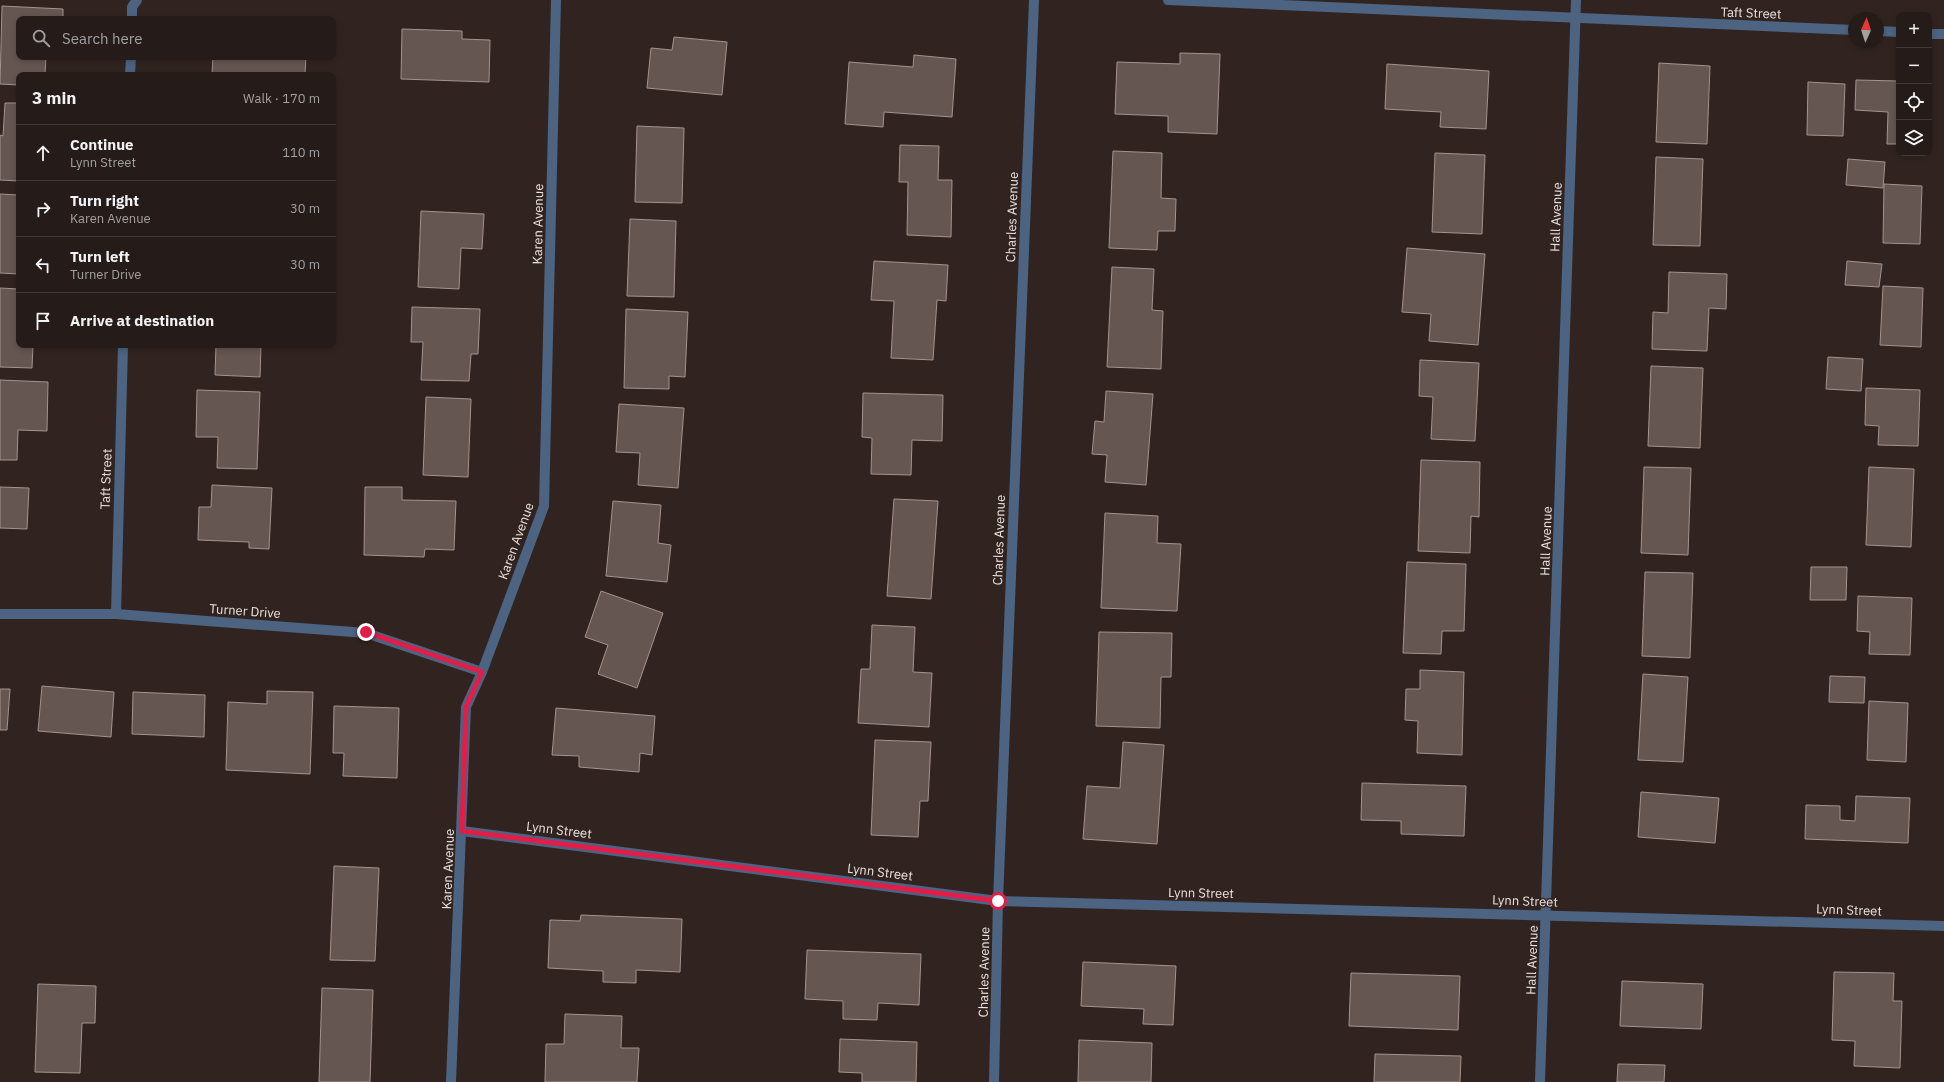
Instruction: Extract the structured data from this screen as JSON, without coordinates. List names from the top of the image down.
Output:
{
  "streets": {
    "street": [
      "Taft Street",
      "Charles Avenue",
      "Hall Avenue",
      "Karen Avenue",
      "Turner Drive",
      "Lynn Street"
    ]
  },
  "crossings": [
    ["Taft Street", "Hall Avenue"],
    ["Taft Street", "Turner Drive"],
    ["Charles Avenue", "Lynn Street"],
    ["Hall Avenue", "Lynn Street"],
    ["Karen Avenue", "Turner Drive"],
    ["Karen Avenue", "Lynn Street"]
  ],
  "north": "top",
  "page": {
    "map_buttons": ["+", "−"],
    "search": "Search here",
    "heading": ["3 min", "Walk · 170 m"],
    "list": [
      ["Continue", "Lynn Street", "110 m"],
      ["Turn right", "Karen Avenue", "30 m"],
      ["Turn left", "Turner Drive", "30 m"],
      "Arrive at destination"
    ]
  }
}
